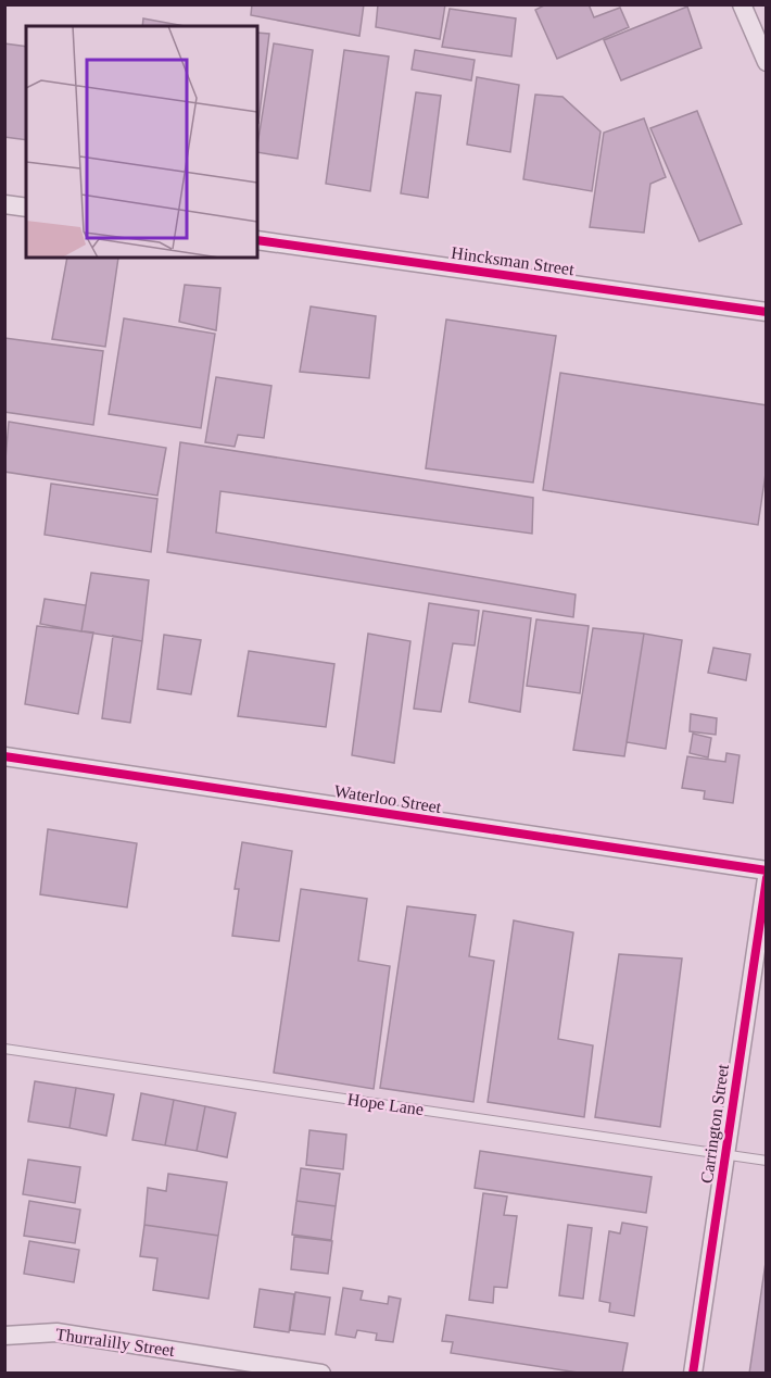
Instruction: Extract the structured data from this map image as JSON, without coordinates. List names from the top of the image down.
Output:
{
  "streets": {
    "street": [
      "Hincksman Street",
      "Waterloo Street",
      "Carrington Street",
      "Thurralilly Street"
    ],
    "lane": ["Hope Lane"]
  },
  "crossings": [
    ["Hope Lane", "Carrington Street"]
  ]
}
